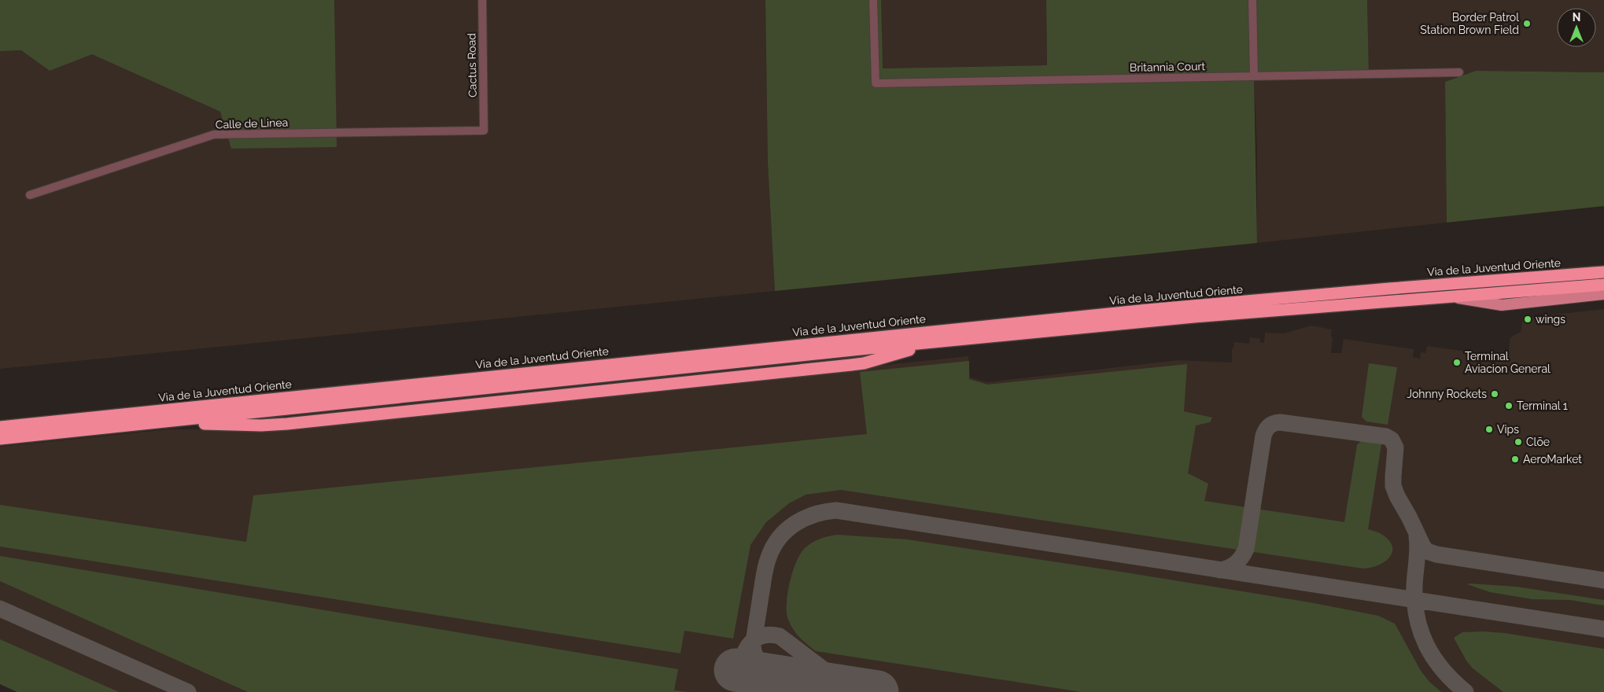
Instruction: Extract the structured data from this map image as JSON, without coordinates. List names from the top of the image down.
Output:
{
  "streets": {
    "highway": ["Via de la Juventud Oriente"],
    "street": ["Cactus Road", "Britannia Court", "Calle de Linea"]
  },
  "crossings": [
    ["Cactus Road", "Calle de Linea"]
  ],
  "places": [
    "Border Patrol Station Brown Field",
    "wings",
    "Terminal Aviacion General",
    "Johnny Rockets",
    "Terminal 1",
    "Vips",
    "Clōe",
    "AeroMarket"
  ],
  "north": "top"
}
